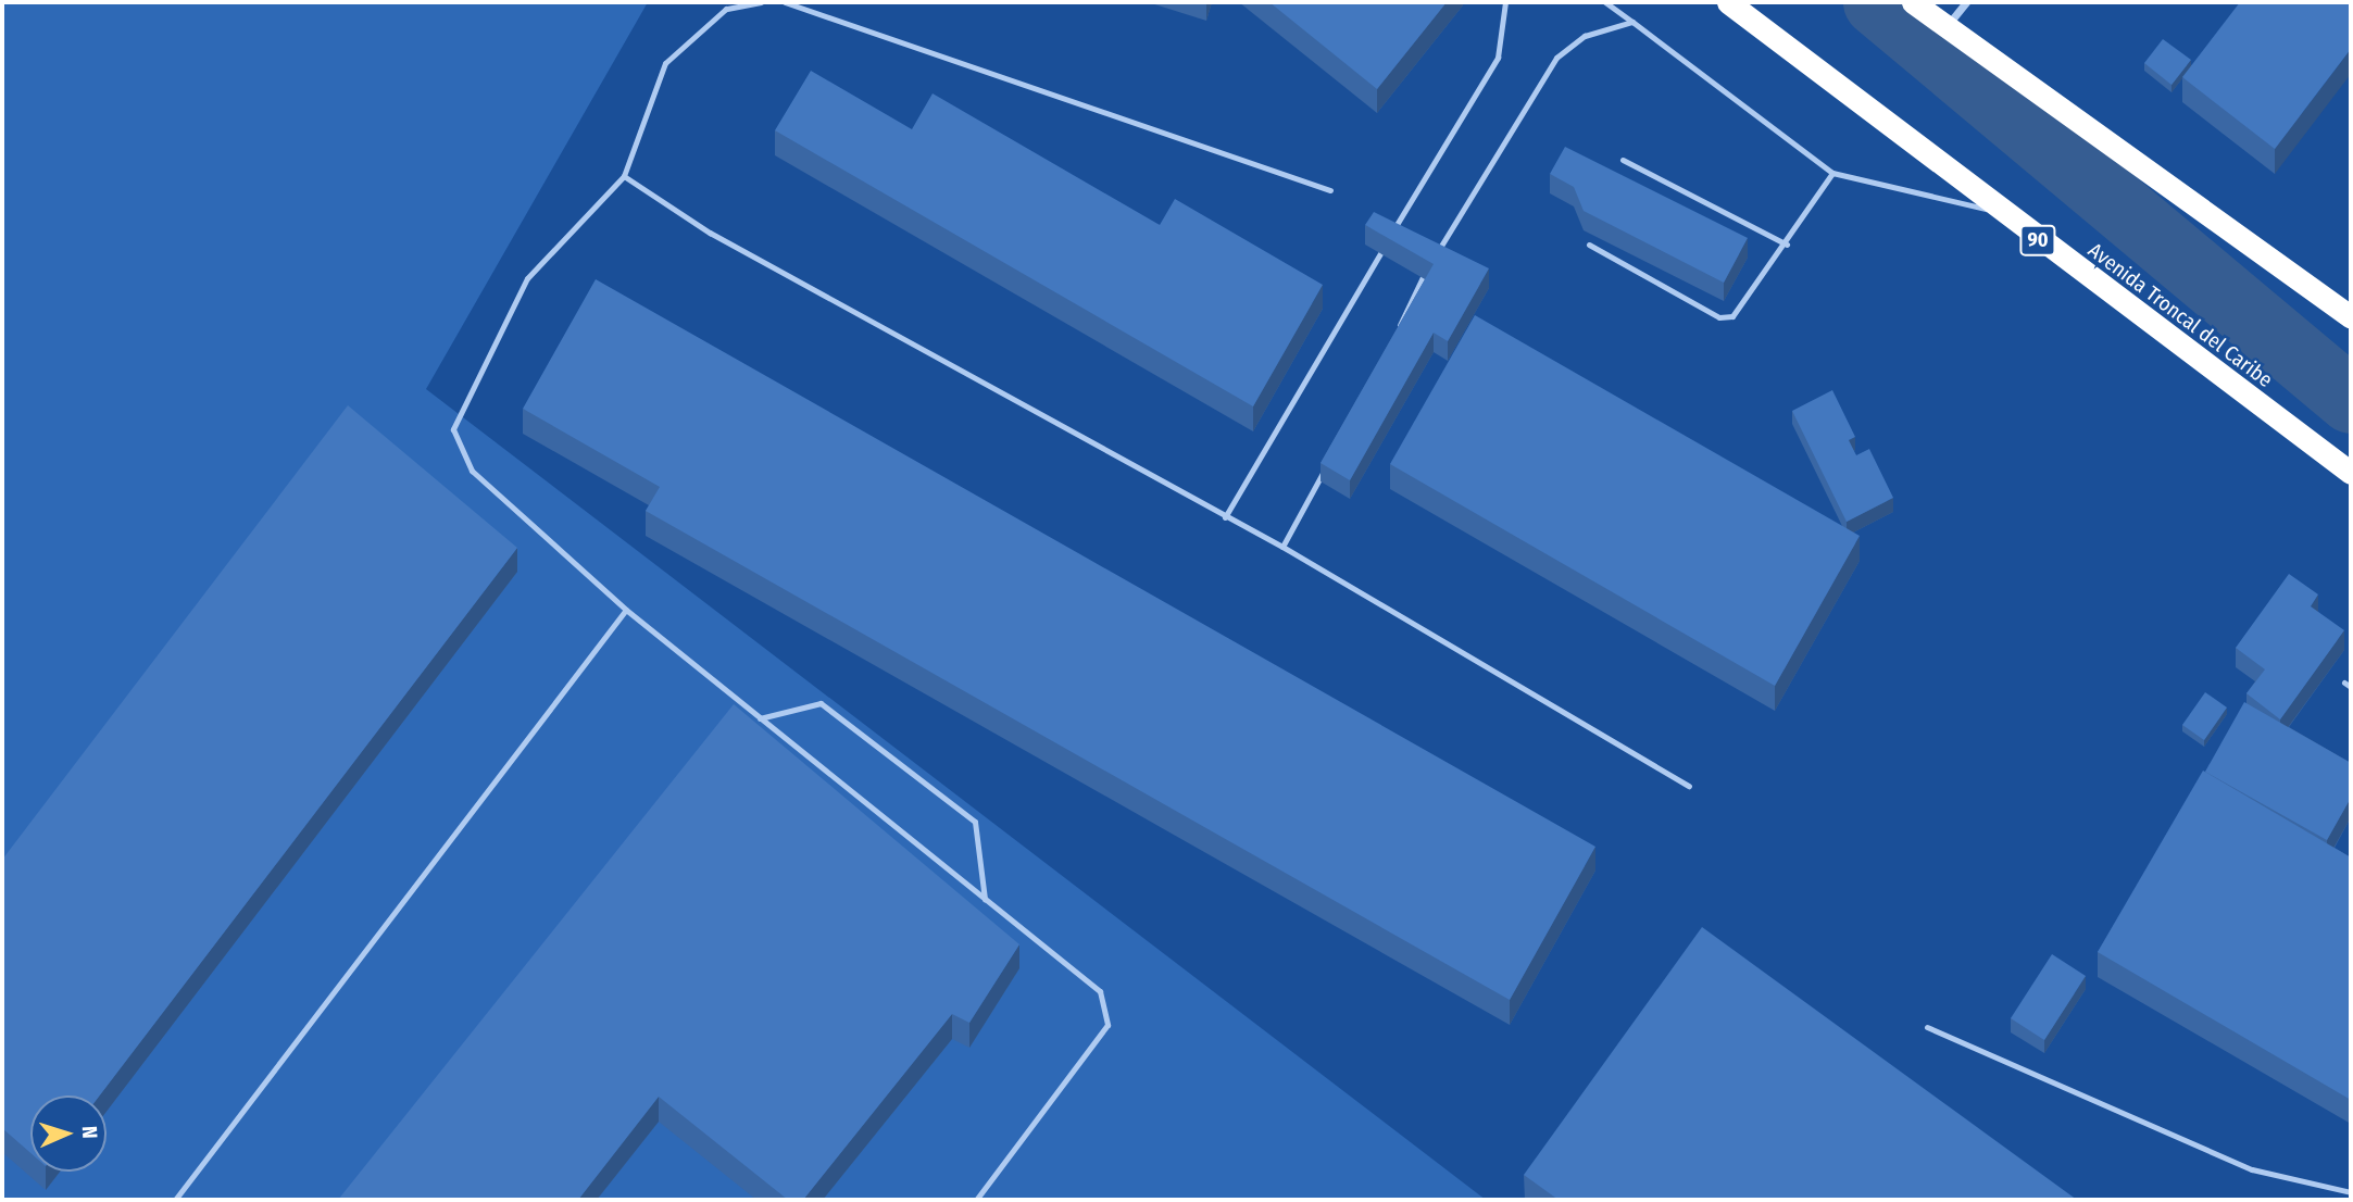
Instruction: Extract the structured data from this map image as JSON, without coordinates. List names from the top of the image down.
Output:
{
  "streets": {
    "highway": ["90", "Avenida Troncal del Caribe"]
  },
  "north": "right"
}
